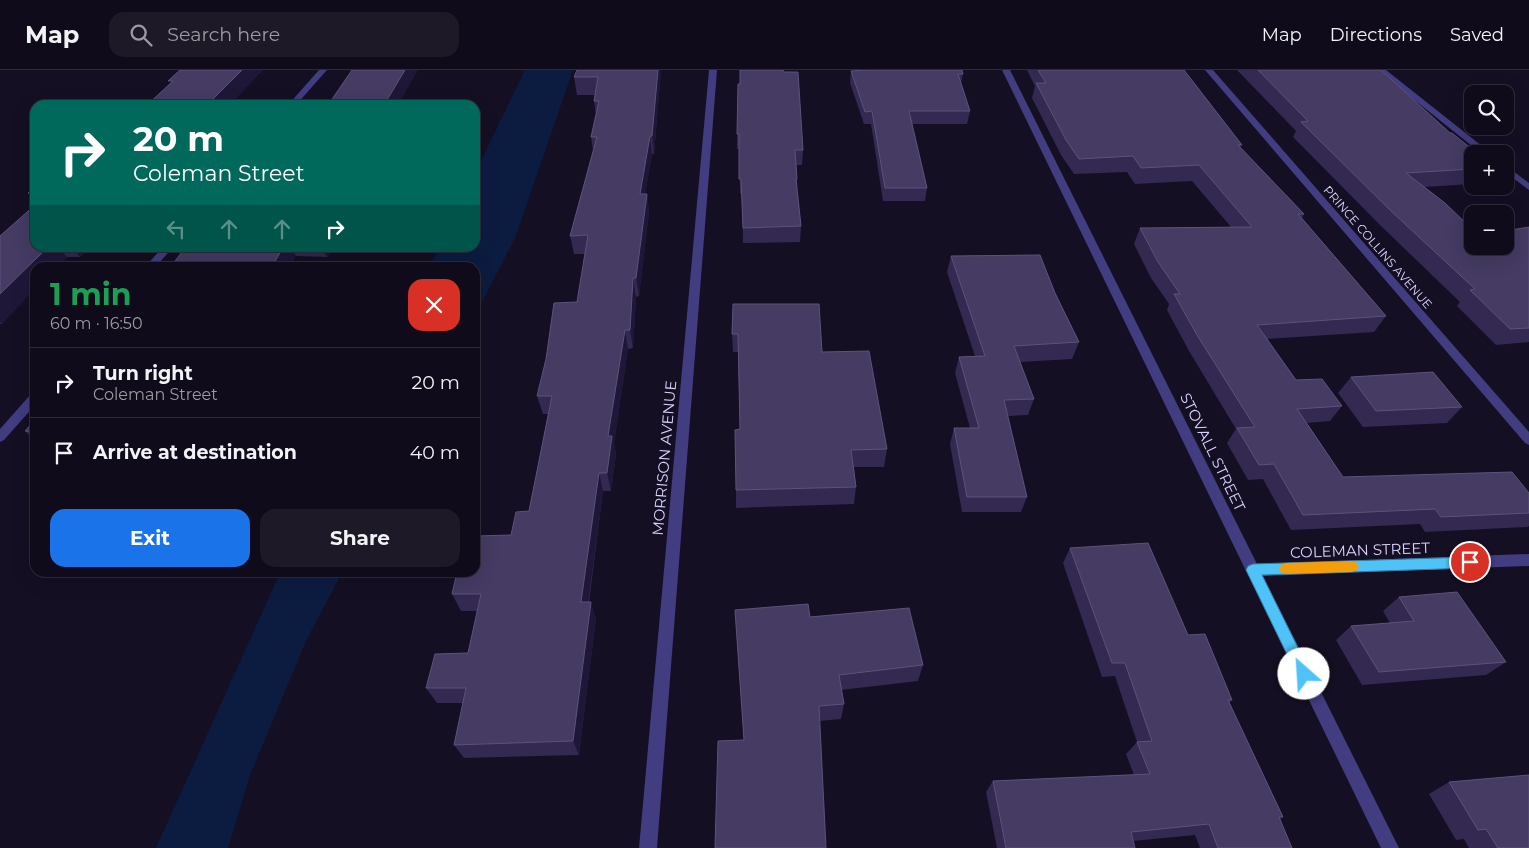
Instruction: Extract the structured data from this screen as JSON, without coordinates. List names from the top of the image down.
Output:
{
  "streets": {
    "street": [
      "PRINCE COLLINS AVENUE",
      "STOVALL STREET",
      "MORRISON AVENUE",
      "COLEMAN STREET"
    ]
  },
  "crossings": [
    ["STOVALL STREET", "COLEMAN STREET"]
  ],
  "page": {
    "header": "Map",
    "search": "Search here",
    "nav": ["Map", "Directions", "Saved"],
    "map_buttons": ["+", "−"],
    "turn": ["20 m", "Coleman Street"],
    "heading": ["1 min", "60 m · 16:50"],
    "list": [
      {
        "name": "Turn right",
        "note": "Coleman Street",
        "value": "20 m"
      },
      {
        "name": "Arrive at destination",
        "value": "40 m"
      }
    ],
    "buttons": ["Exit", "Share"]
  }
}
